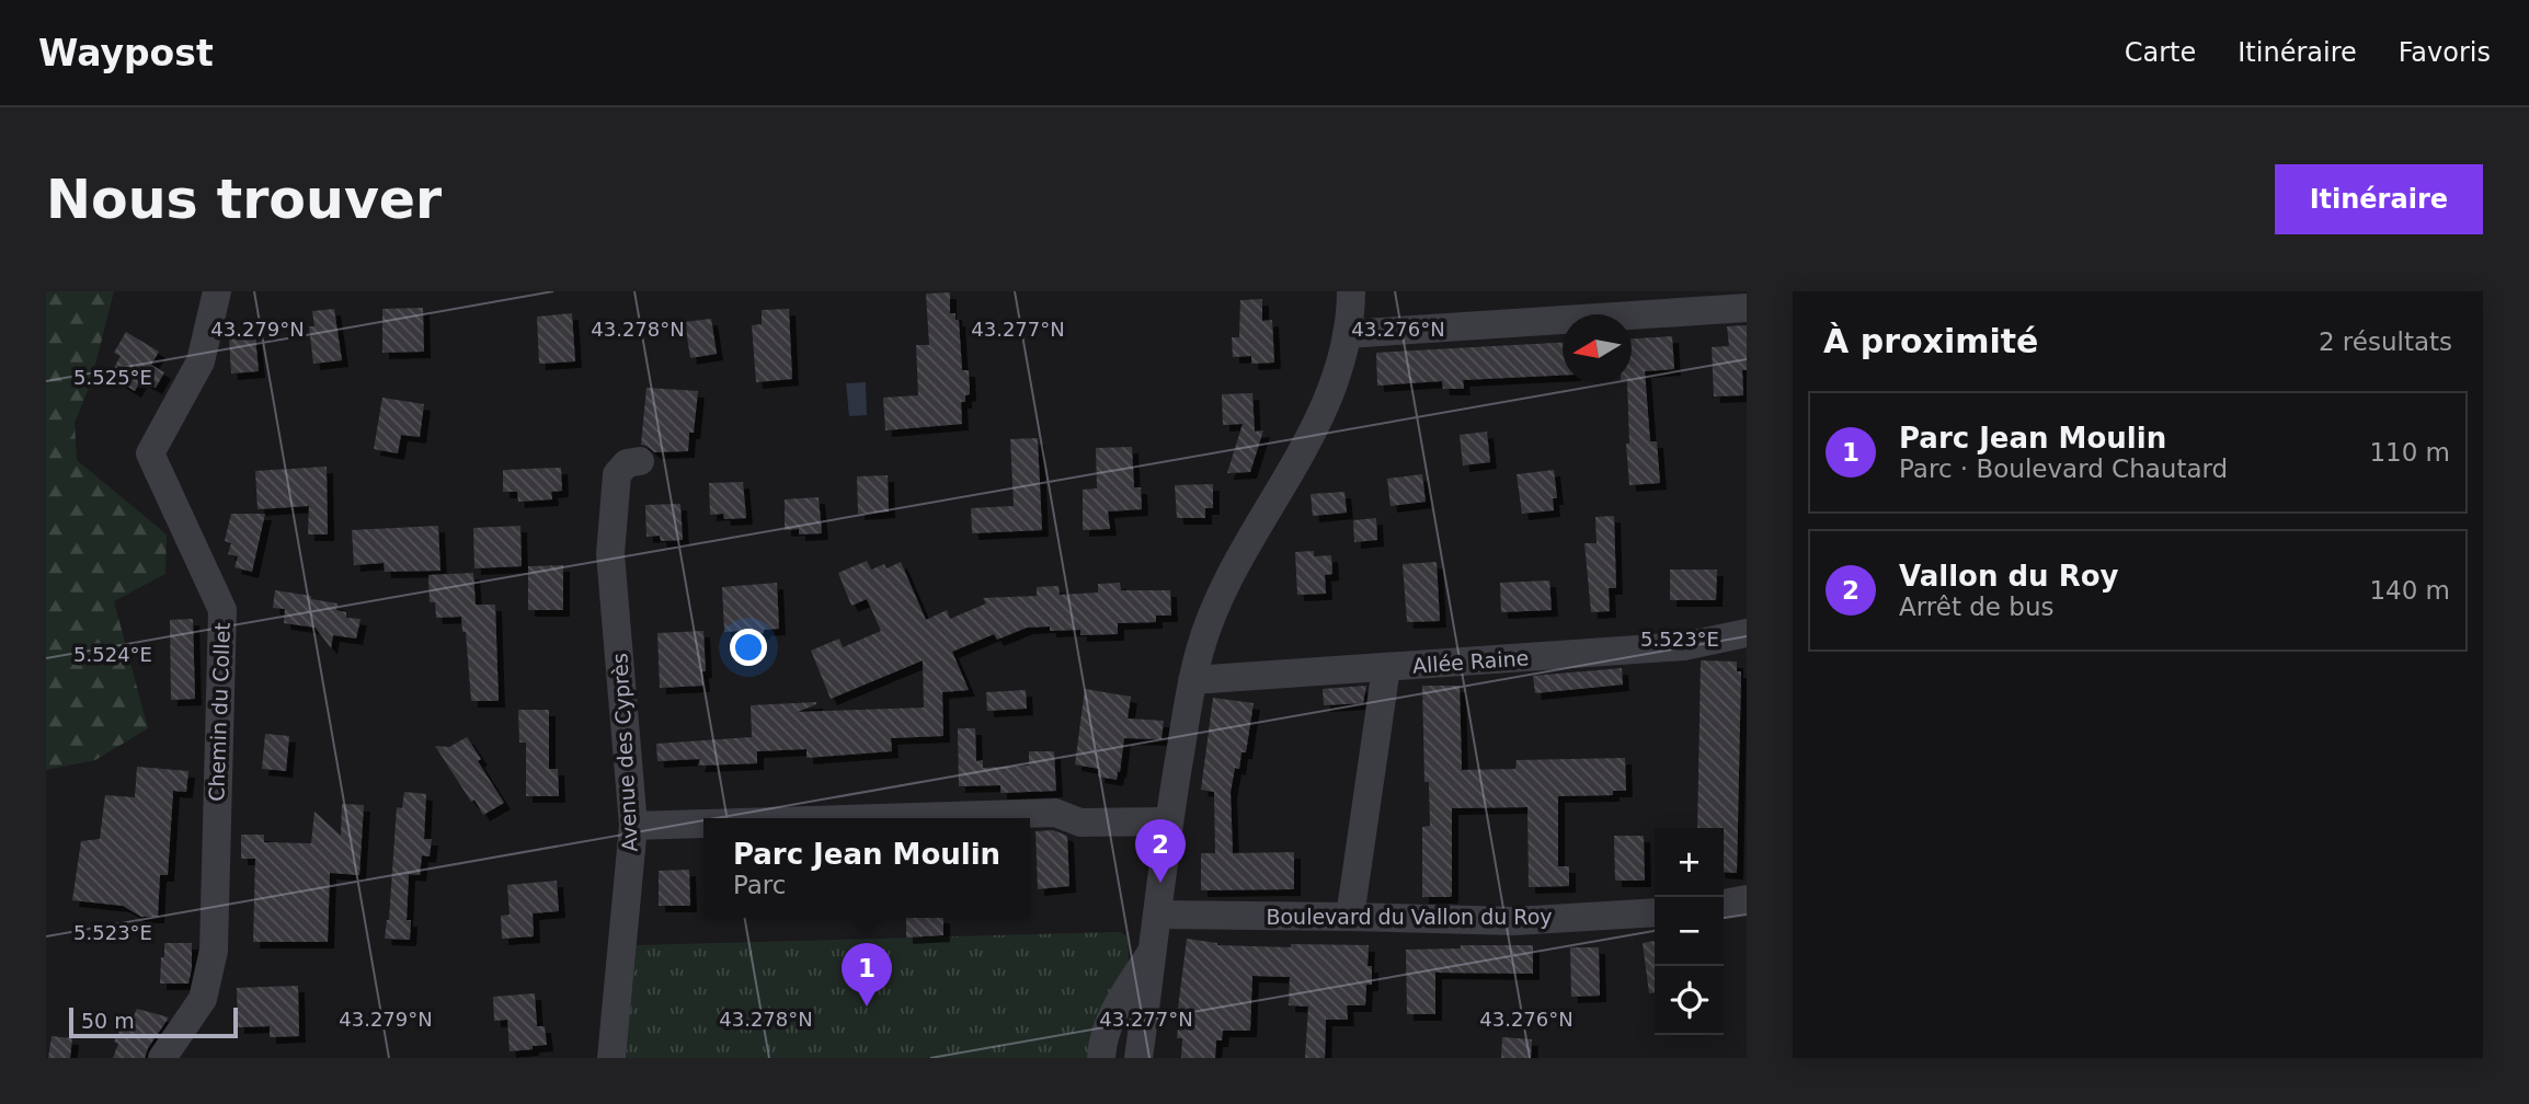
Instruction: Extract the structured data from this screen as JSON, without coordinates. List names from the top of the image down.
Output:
{
  "streets": {
    "street": [
      "Allée Raine",
      "Chemin du Collet",
      "Avenue des Cyprès",
      "Boulevard du Vallon du Roy"
    ]
  },
  "scale_bar": "50 m",
  "north": "left",
  "page": {
    "header": "Waypost",
    "nav": ["Carte", "Itinéraire", "Favoris"],
    "buttons": "Itinéraire",
    "title": "Nous trouver",
    "heading": ["À proximité", "2 résultats"],
    "list": [
      {
        "mark": "1",
        "name": "Parc Jean Moulin",
        "note": "Parc · Boulevard Chautard",
        "value": "110 m"
      },
      {
        "mark": "2",
        "name": "Vallon du Roy",
        "note": "Arrêt de bus",
        "value": "140 m"
      }
    ],
    "popup": ["Parc Jean Moulin", "Parc"],
    "pins": ["2", "1"],
    "map_buttons": ["+", "−"],
    "scale": "50 m"
  },
  "coordinates": [
    "43.279°N",
    "43.278°N",
    "43.277°N",
    "43.276°N",
    "5.525°E",
    "5.523°E",
    "5.524°E"
  ]
}
